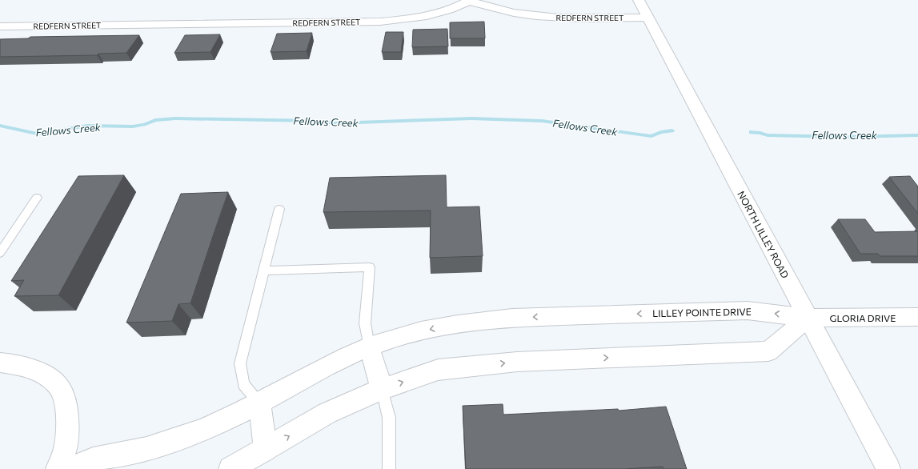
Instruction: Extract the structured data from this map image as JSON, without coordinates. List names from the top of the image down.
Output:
{
  "streets": {
    "street": [
      "REDFERN STREET",
      "NORTH LILLEY ROAD",
      "LILLEY POINTE DRIVE",
      "GLORIA DRIVE"
    ]
  },
  "crossings": [
    ["REDFERN STREET", "NORTH LILLEY ROAD"],
    ["NORTH LILLEY ROAD", "LILLEY POINTE DRIVE"],
    ["NORTH LILLEY ROAD", "GLORIA DRIVE"],
    ["LILLEY POINTE DRIVE", "GLORIA DRIVE"]
  ],
  "water": ["Fellows Creek"]
}
